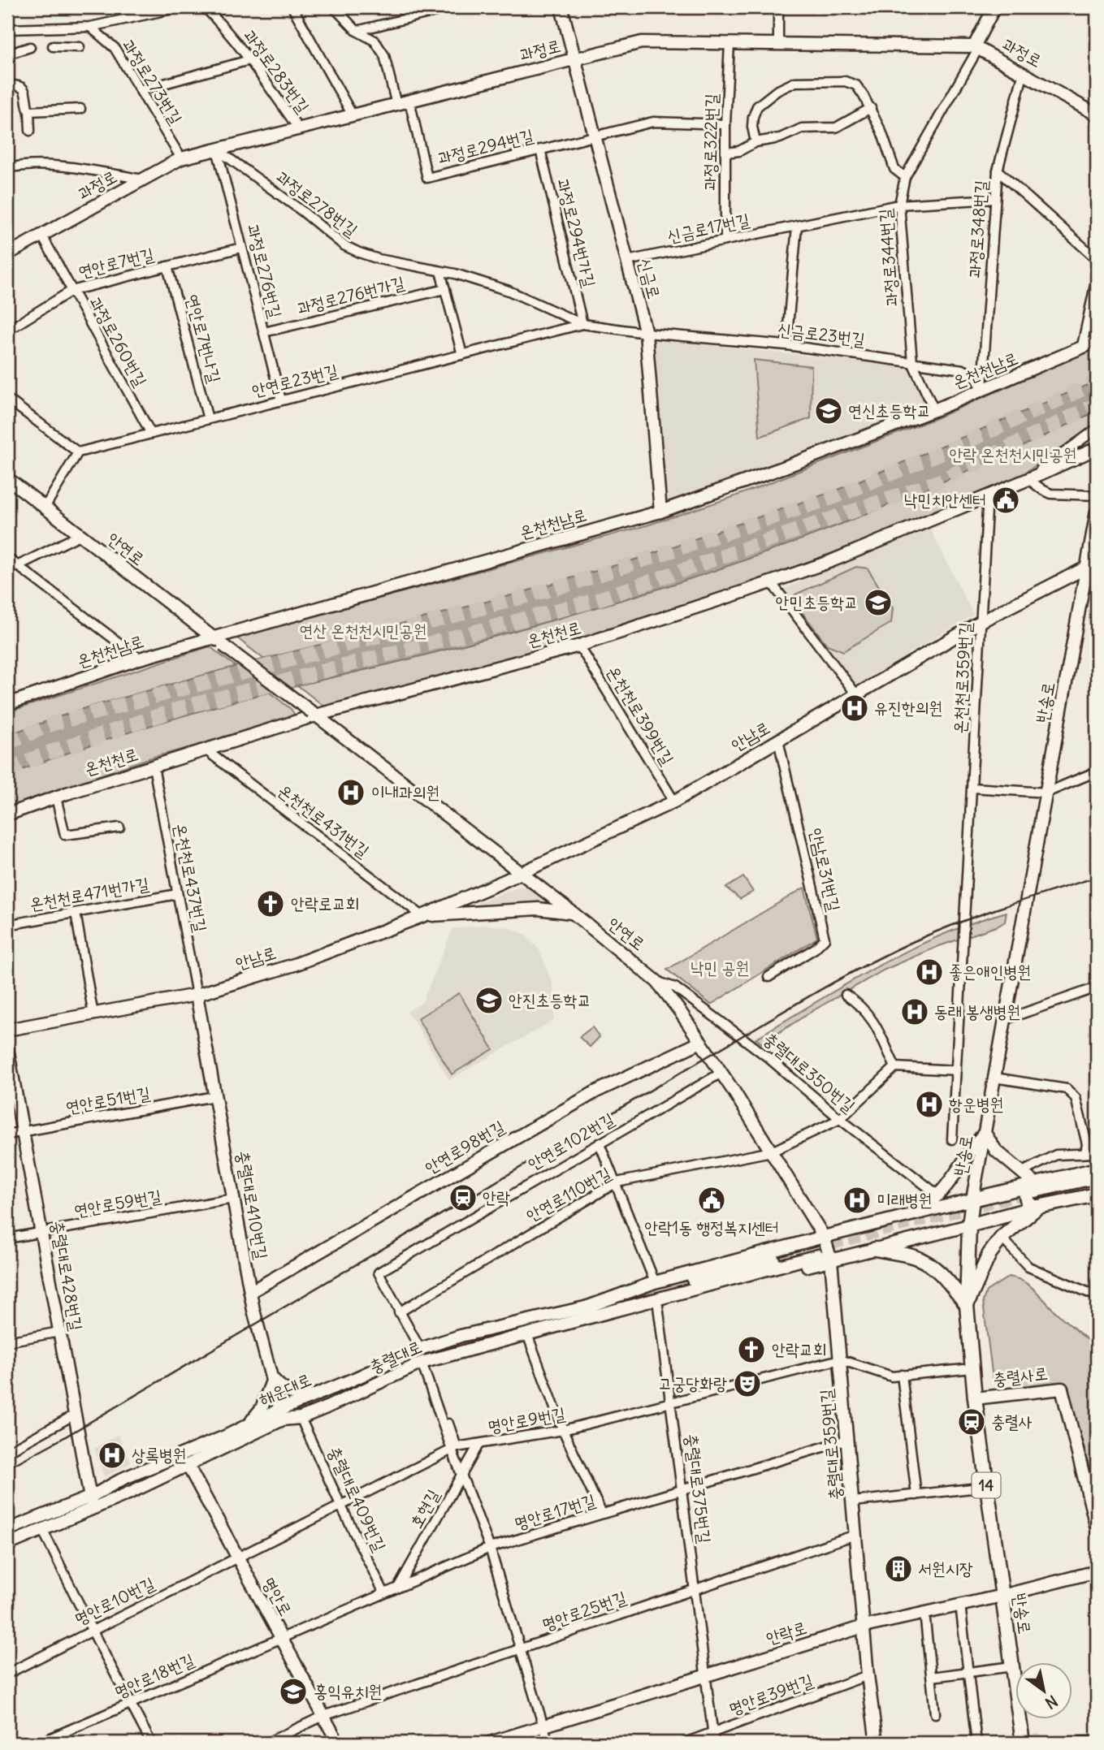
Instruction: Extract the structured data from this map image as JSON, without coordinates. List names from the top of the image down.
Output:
{
  "streets": {
    "main road": ["반송로", "14"],
    "street": [
      "과정로",
      "과정로283번길",
      "과정로273번길",
      "과정로322번길",
      "과정로294번길",
      "과정로278번길",
      "신금로17번길",
      "과정로348번길",
      "과정로294번가길",
      "과정로344번길",
      "연안로7번길",
      "과정로276번길",
      "신금로",
      "과정로276번가길",
      "신금로23번길",
      "연안로7번나길",
      "과정로260번길",
      "온천천남로",
      "안연로23번길",
      "안연로",
      "온천천로",
      "온천천로359번길",
      "온천천로399번길",
      "안남로",
      "온천천로431번길",
      "안남로31번길",
      "온천천로437번길",
      "온천천로471번가길",
      "충렬대로350번길",
      "연안로51번길",
      "안연로102번길",
      "안연로98번길",
      "안연로110번길",
      "연안로59번길",
      "충렬대로410번길",
      "충렬대로428번길",
      "충렬대로",
      "충렬사로",
      "해운대로",
      "명안로9번길",
      "충렬대로359번길",
      "충렬대로375번길",
      "충렬대로409번길",
      "호현길",
      "명안로17번길",
      "명안로",
      "명안로10번길",
      "명안로25번길",
      "안락로",
      "명안로18번길",
      "명안로39번길"
    ]
  },
  "crossings": [
    ["과정로", "과정로283번길"],
    ["과정로", "과정로273번길"],
    ["과정로", "과정로322번길"],
    ["과정로", "과정로294번길"],
    ["과정로", "과정로278번길"],
    ["과정로", "과정로348번길"],
    ["과정로", "과정로344번길"],
    ["과정로", "과정로276번길"],
    ["과정로", "신금로"],
    ["과정로", "과정로260번길"],
    ["과정로322번길", "과정로294번길"],
    ["과정로322번길", "신금로17번길"],
    ["과정로294번길", "과정로294번가길"],
    ["과정로294번길", "신금로"],
    ["과정로278번길", "과정로294번가길"],
    ["과정로278번길", "과정로276번길"],
    ["과정로278번길", "신금로"],
    ["과정로278번길", "신금로23번길"],
    ["과정로278번길", "안연로23번길"],
    ["신금로17번길", "과정로348번길"],
    ["신금로17번길", "과정로344번길"],
    ["신금로17번길", "신금로"],
    ["과정로348번길", "신금로23번길"],
    ["과정로348번길", "온천천남로"],
    ["과정로294번가길", "안연로23번길"],
    ["과정로344번길", "신금로23번길"],
    ["과정로344번길", "온천천남로"],
    ["연안로7번길", "과정로276번길"],
    ["연안로7번길", "연안로7번나길"],
    ["연안로7번길", "과정로260번길"],
    ["과정로276번길", "과정로276번가길"],
    ["과정로276번길", "안연로23번길"],
    ["신금로", "신금로23번길"],
    ["신금로", "온천천남로"],
    ["신금로23번길", "온천천남로"],
    ["연안로7번나길", "안연로23번길"],
    ["과정로260번길", "안연로23번길"],
    ["온천천남로", "안연로"],
    ["안연로", "온천천로"],
    ["안연로", "반송로"],
    ["안연로", "안남로"],
    ["안연로", "충렬대로350번길"],
    ["안연로", "안연로102번길"],
    ["안연로", "안연로98번길"],
    ["안연로", "안연로110번길"],
    ["안연로", "명안로9번길"],
    ["안연로", "충렬대로359번길"],
    ["온천천로", "온천천로359번길"],
    ["온천천로", "온천천로399번길"],
    ["온천천로", "온천천로431번길"],
    ["온천천로", "온천천로437번길"],
    ["온천천로359번길", "안남로"],
    ["반송로", "안남로"],
    ["반송로", "충렬사로"],
    ["반송로", "명안로9번길"],
    ["반송로", "충렬대로359번길"],
    ["반송로", "안락로"],
    ["온천천로399번길", "안남로"],
    ["안남로", "온천천로431번길"],
    ["안남로", "안남로31번길"],
    ["안남로", "온천천로437번길"],
    ["안남로", "충렬대로410번길"],
    ["온천천로437번길", "온천천로471번가길"],
    ["온천천로437번길", "충렬대로410번길"],
    ["충렬대로350번길", "안연로110번길"],
    ["연안로51번길", "충렬대로410번길"],
    ["연안로51번길", "충렬대로428번길"],
    ["안연로102번길", "안연로110번길"],
    ["안연로98번길", "충렬대로410번길"],
    ["연안로59번길", "충렬대로410번길"],
    ["연안로59번길", "충렬대로428번길"],
    ["충렬대로410번길", "충렬대로"],
    ["충렬대로410번길", "해운대로"],
    ["충렬대로428번길", "충렬대로"],
    ["충렬대로428번길", "해운대로"],
    ["충렬대로", "해운대로"],
    ["충렬대로", "충렬대로409번길"],
    ["충렬대로", "명안로"],
    ["명안로9번길", "충렬대로359번길"],
    ["명안로9번길", "충렬대로375번길"],
    ["명안로9번길", "충렬대로409번길"],
    ["명안로9번길", "호현길"],
    ["명안로9번길", "명안로"],
    ["명안로9번길", "명안로10번길"],
    ["충렬대로359번길", "명안로17번길"],
    ["충렬대로359번길", "명안로25번길"],
    ["충렬대로359번길", "안락로"],
    ["충렬대로359번길", "명안로39번길"],
    ["충렬대로375번길", "명안로17번길"],
    ["충렬대로375번길", "명안로25번길"],
    ["충렬대로375번길", "안락로"],
    ["충렬대로375번길", "명안로39번길"],
    ["충렬대로409번길", "명안로17번길"],
    ["호현길", "명안로17번길"],
    ["명안로17번길", "명안로"],
    ["명안로17번길", "명안로18번길"],
    ["명안로", "명안로10번길"],
    ["명안로", "명안로25번길"],
    ["명안로", "명안로18번길"]
  ],
  "parks": ["안락 온천천시민공원", "연산 온천천시민공원", "낙민 공원"],
  "places": {
    "school or university": [
      "연신초등학교",
      "안민초등학교",
      "안진초등학교",
      "홍익유치원"
    ],
    "public building": ["낙민치안센터", "안락1동 행정복지센터"],
    "hospital": [
      "유진한의원",
      "이내과의원",
      "좋은애인병원",
      "동래 봉생병원",
      "항운병원",
      "미래병원",
      "상록병원"
    ],
    "church": ["안락로교회", "안락교회"],
    "station": ["안락", "충렬사"],
    "theatre": ["고궁당화랑"],
    "building": ["서원시장"]
  },
  "north": "bottom right"
}
